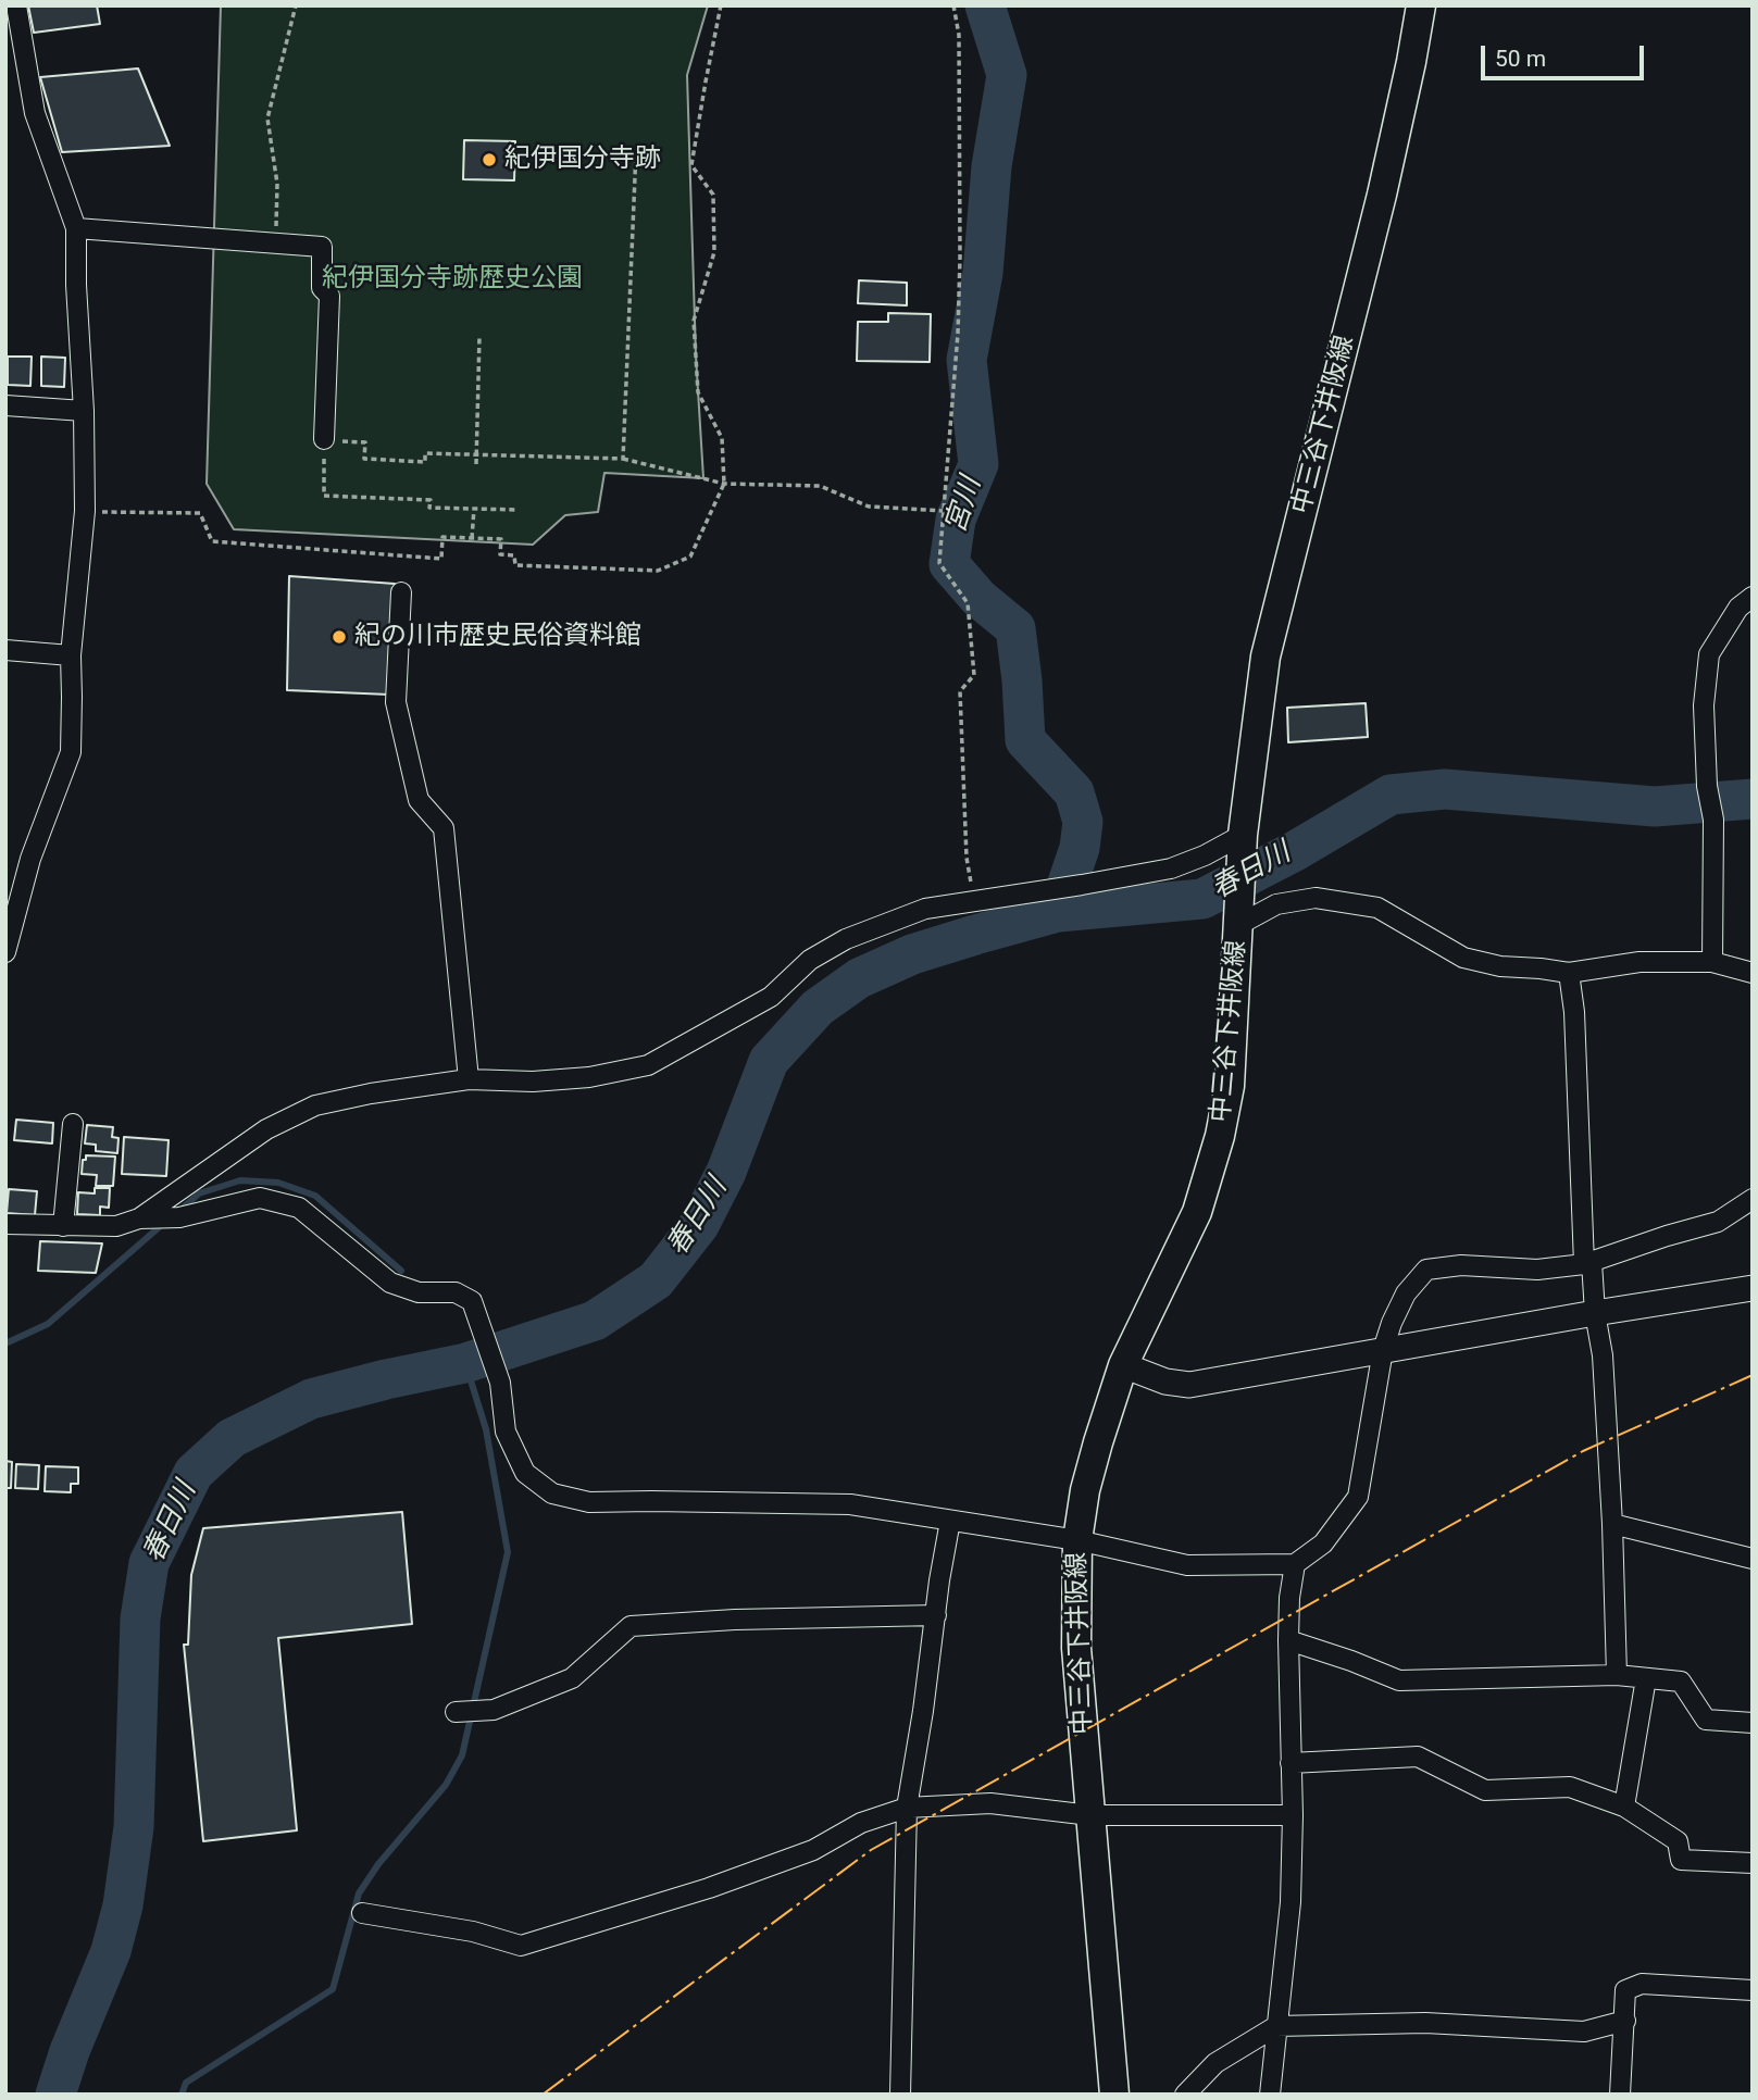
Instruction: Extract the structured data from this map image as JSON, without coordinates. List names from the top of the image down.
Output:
{
  "streets": {
    "main road": ["中三谷下井阪線"]
  },
  "water": ["宮川", "春日川"],
  "parks": ["紀伊国分寺跡歴史公園"],
  "places": ["紀伊国分寺跡", "紀の川市歴史民俗資料館"],
  "scale_bar": "50 m"
}
